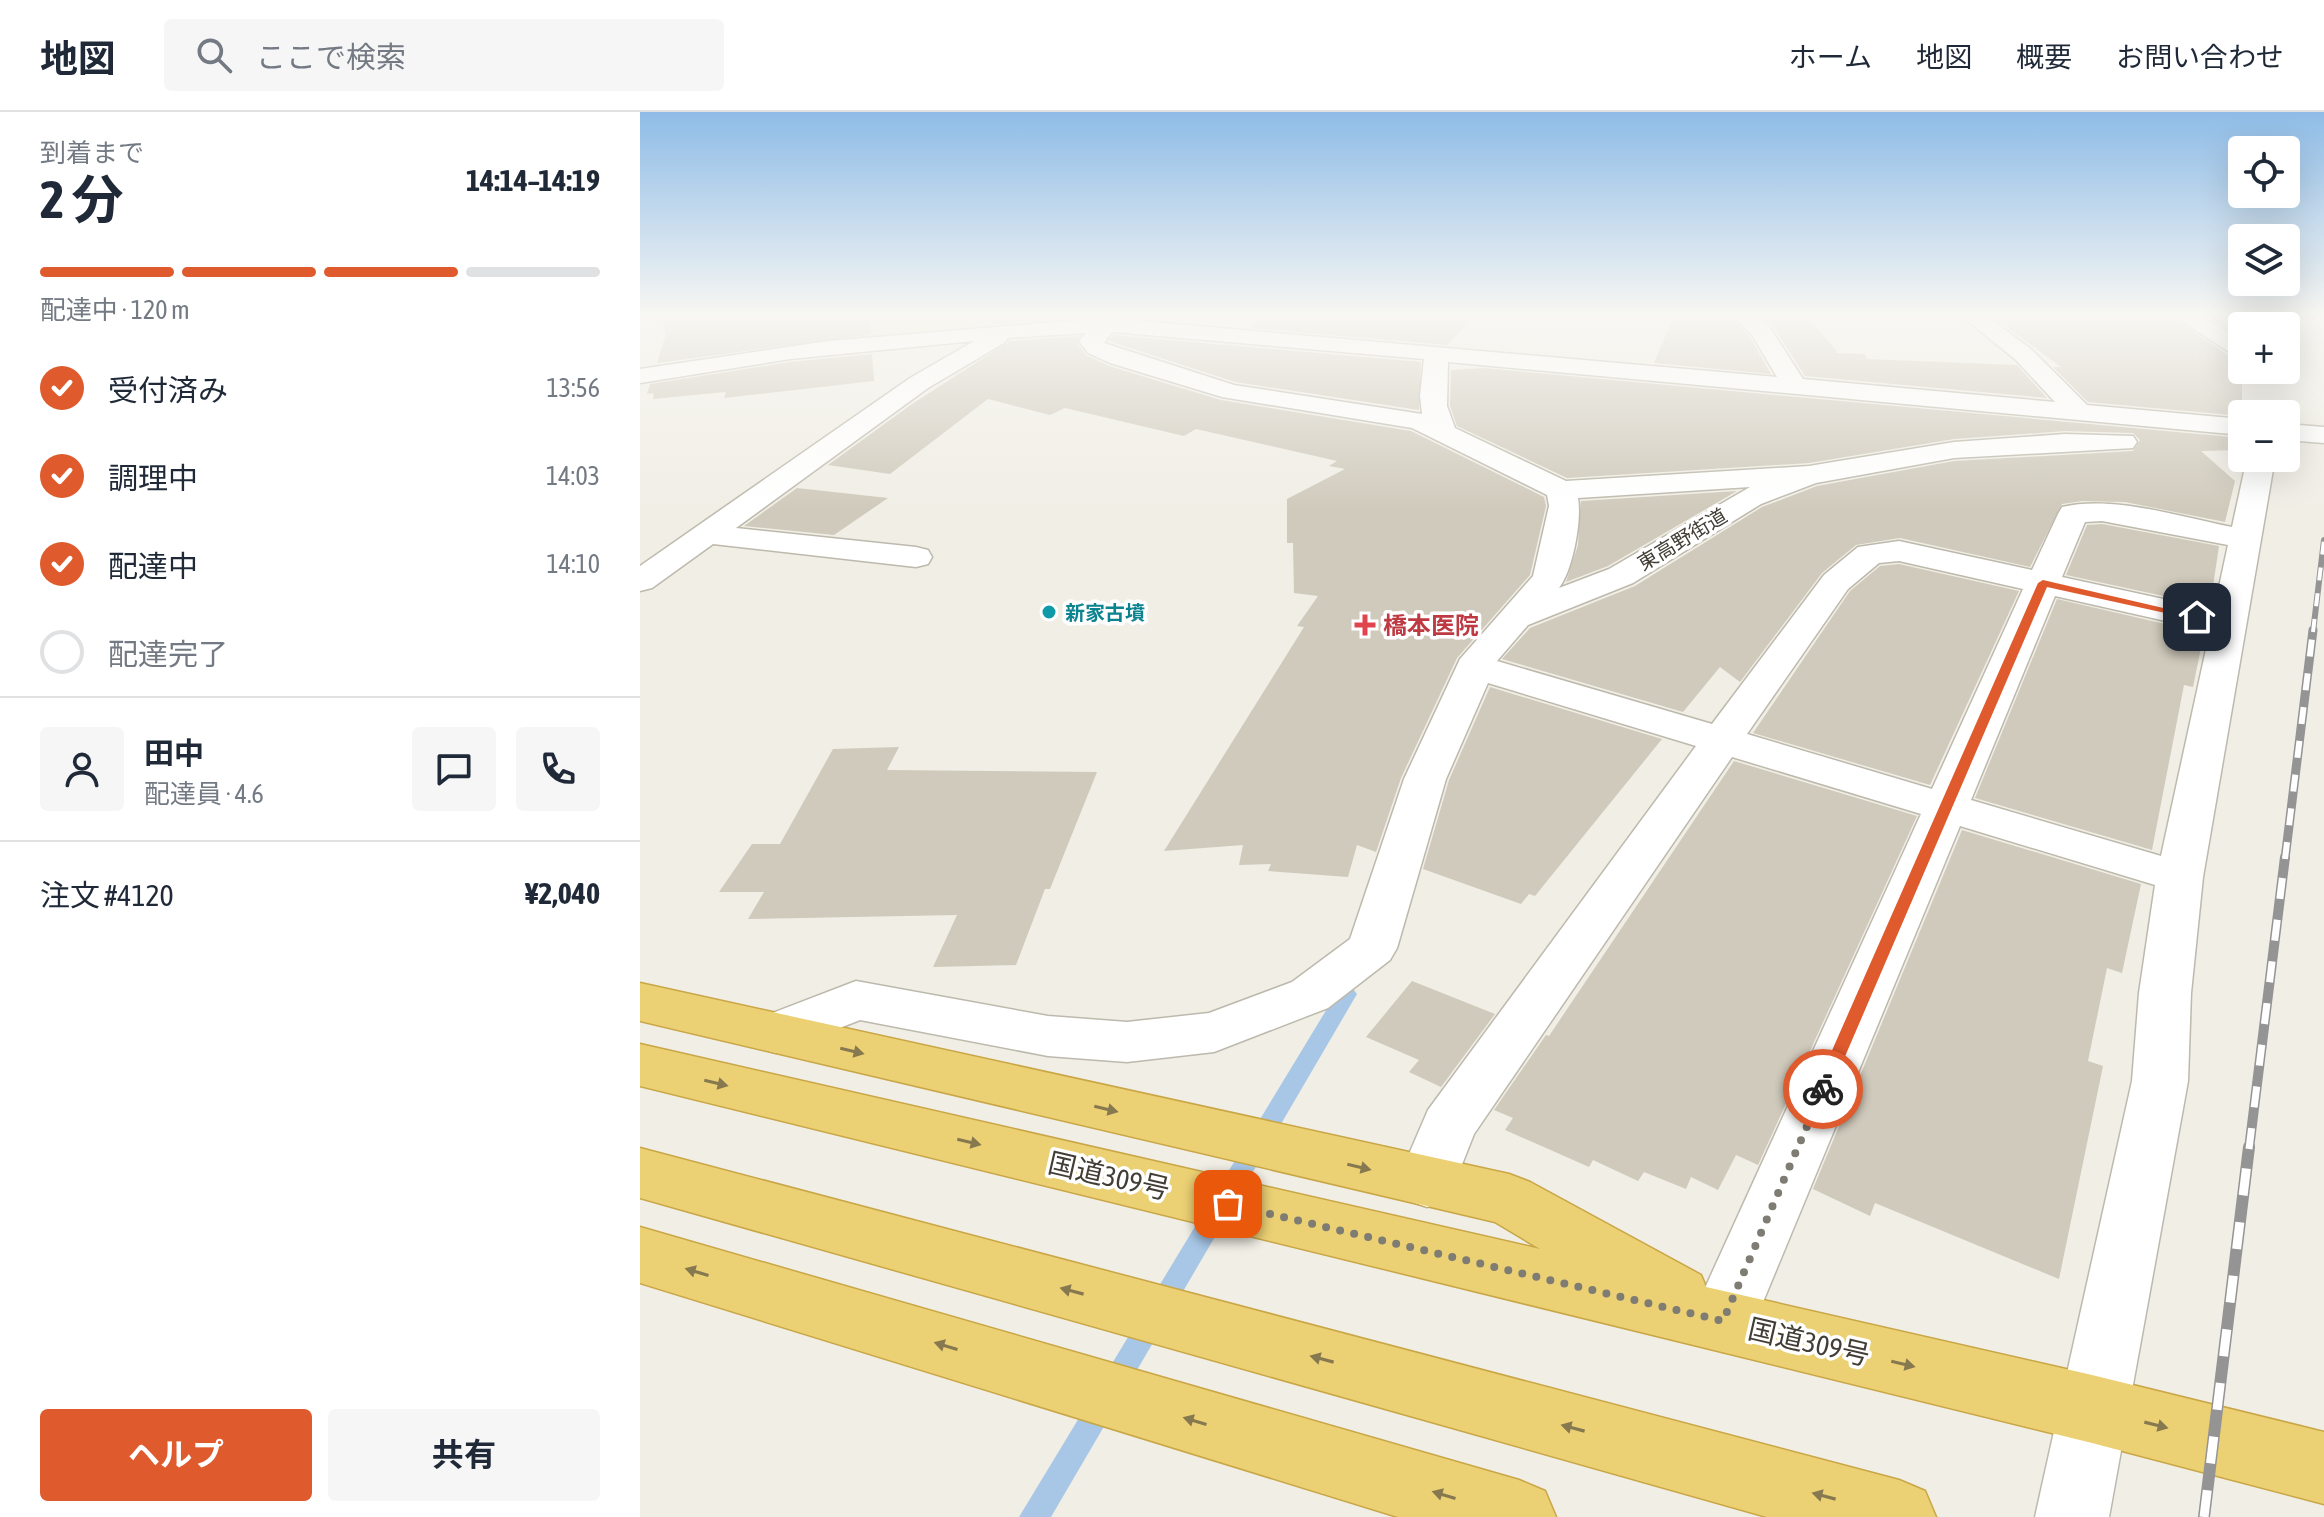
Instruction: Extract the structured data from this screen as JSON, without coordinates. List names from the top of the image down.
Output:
{
  "streets": {
    "highway": ["国道309号"],
    "street": ["東高野街道"]
  },
  "places": {
    "other": ["新家古墳"],
    "health": ["橋本医院"]
  },
  "page": {
    "header": "地図",
    "search": "ここで検索",
    "nav": [
      "ホーム",
      "地図",
      "概要",
      "お問い合わせ"
    ],
    "heading": ["2 分", "到着まで", "14:14–14:19"],
    "panel": [
      "田中",
      "配達員 · 4.6",
      "注文 #4120",
      "¥2,040"
    ],
    "map_buttons": ["+", "−"],
    "bar": "配達中 · 120 m",
    "list": [
      ["受付済み", "13:56"],
      ["調理中", "14:03"],
      ["配達中", "14:10"],
      "配達完了"
    ],
    "buttons": ["ヘルプ", "共有"]
  }
}
